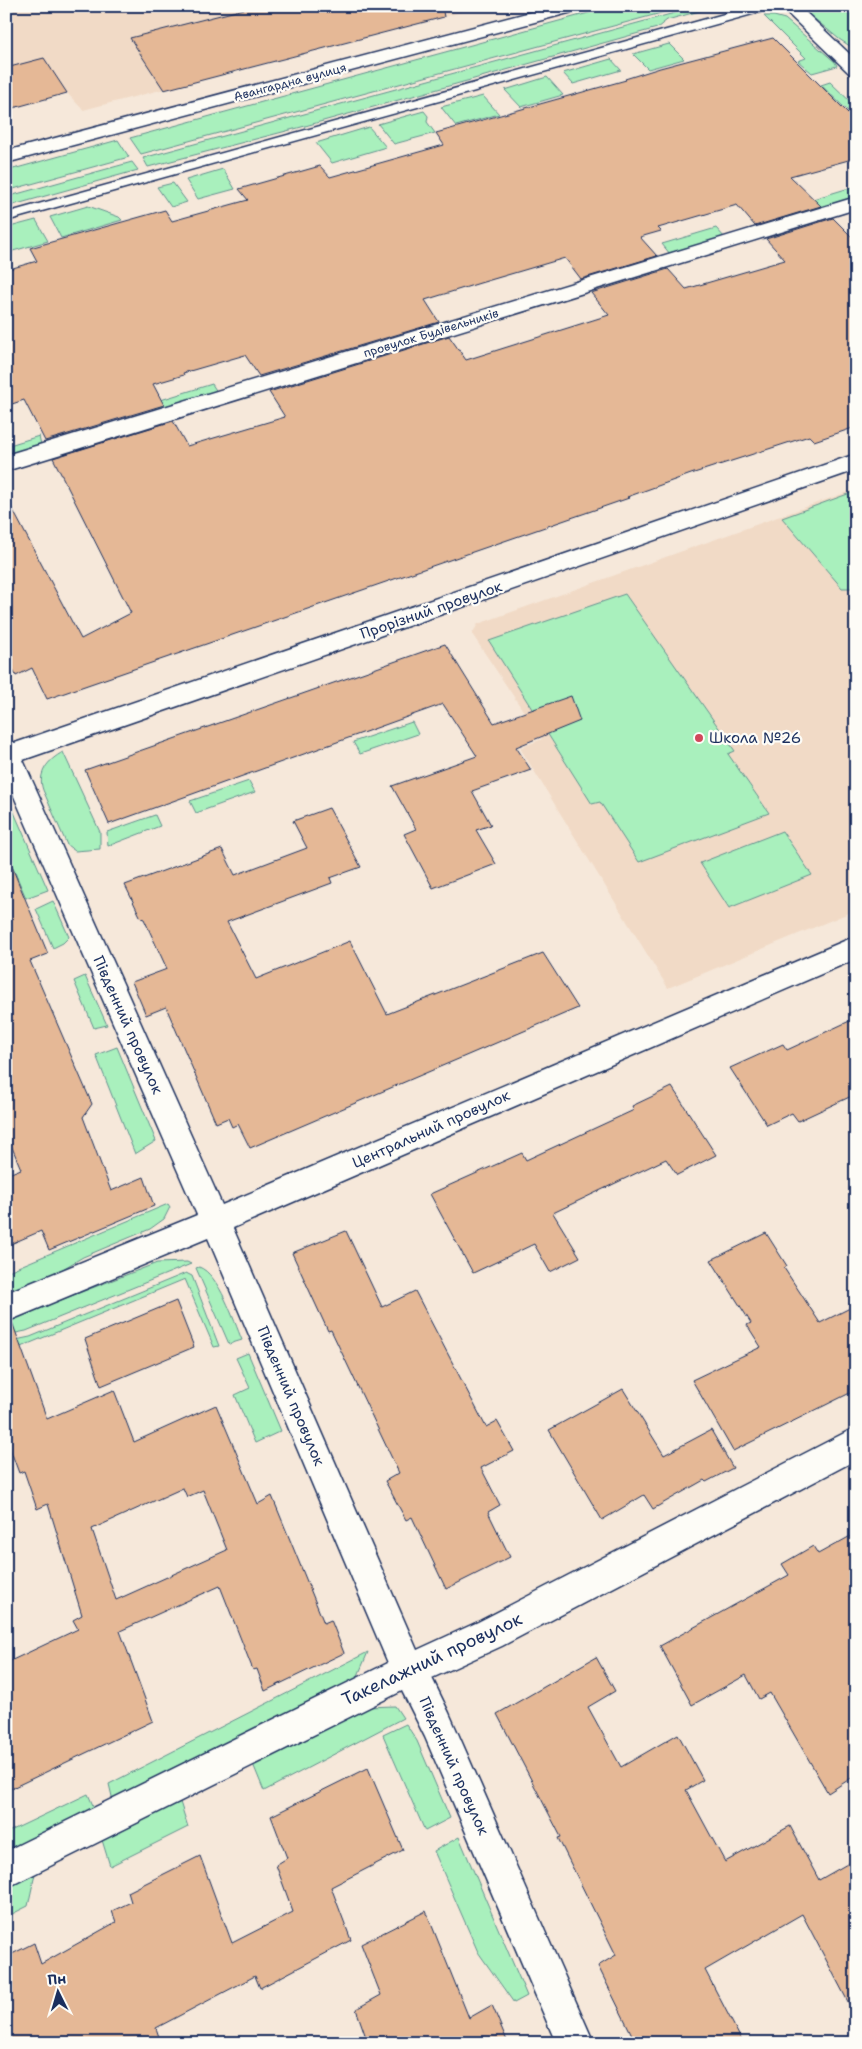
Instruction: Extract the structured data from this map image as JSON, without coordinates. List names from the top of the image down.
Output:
{
  "streets": {
    "street": [
      "Авангардна вулиця",
      "провулок Будівельників",
      "Прорізний провулок",
      "Південний провулок",
      "Центральний провулок",
      "Такелажний провулок"
    ]
  },
  "crossings": [
    ["Прорізний провулок", "Південний провулок"],
    ["Південний провулок", "Центральний провулок"],
    ["Південний провулок", "Такелажний провулок"]
  ],
  "places": ["Школа №26"],
  "north": "top"
}
